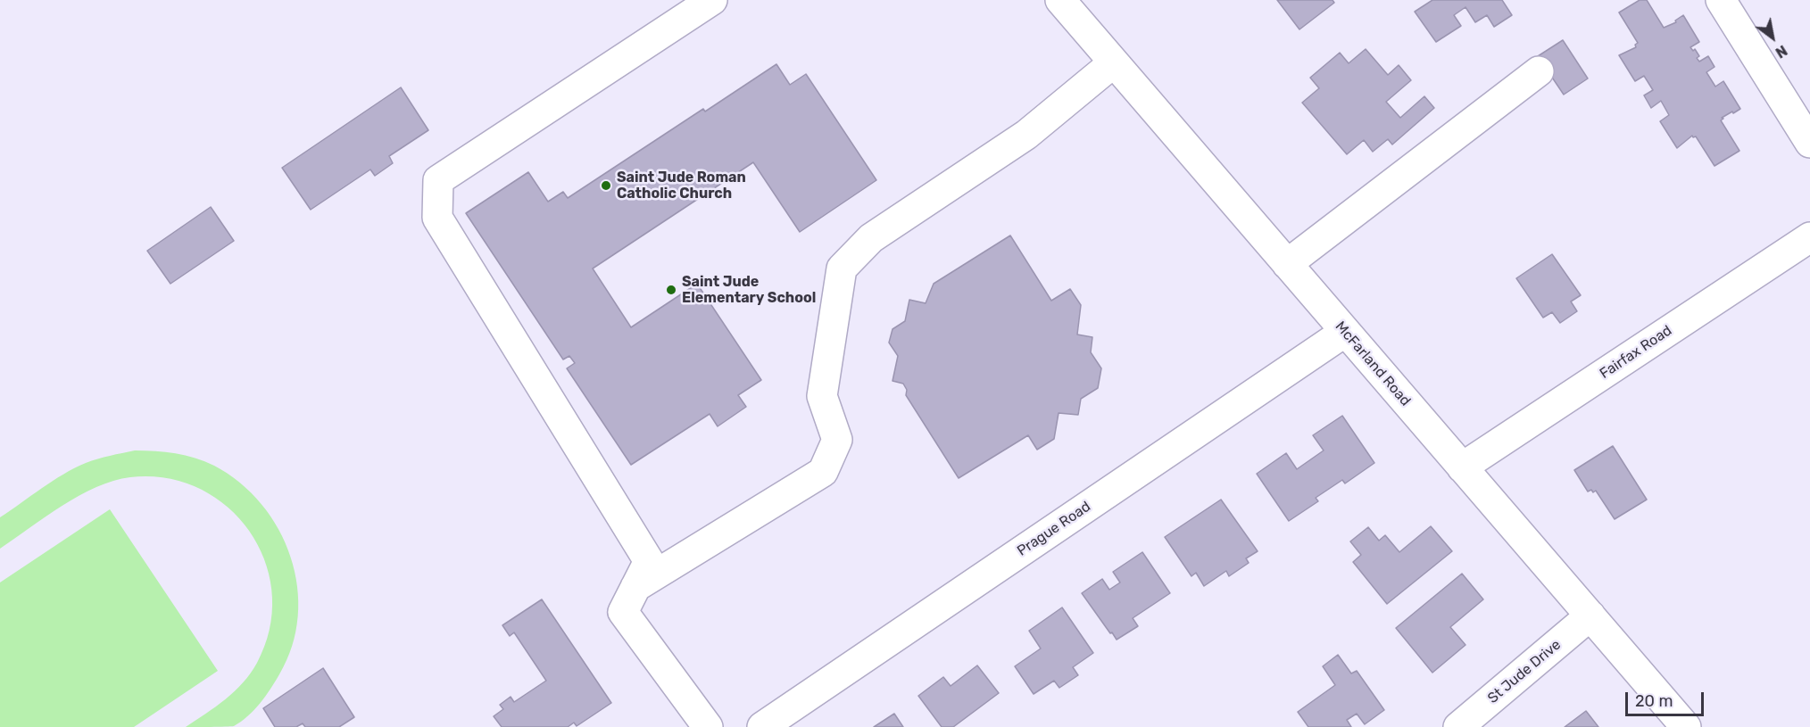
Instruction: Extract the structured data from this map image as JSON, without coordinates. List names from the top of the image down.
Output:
{
  "streets": {
    "street": [
      "Fairfax Road",
      "McFarland Road",
      "Prague Road",
      "St Jude Drive"
    ]
  },
  "crossings": [
    ["Fairfax Road", "McFarland Road"],
    ["McFarland Road", "Prague Road"],
    ["McFarland Road", "St Jude Drive"]
  ],
  "places": ["Saint Jude Roman Catholic Church", "Saint Jude Elementary School"],
  "scale_bar": "20 m",
  "north": "bottom right"
}
